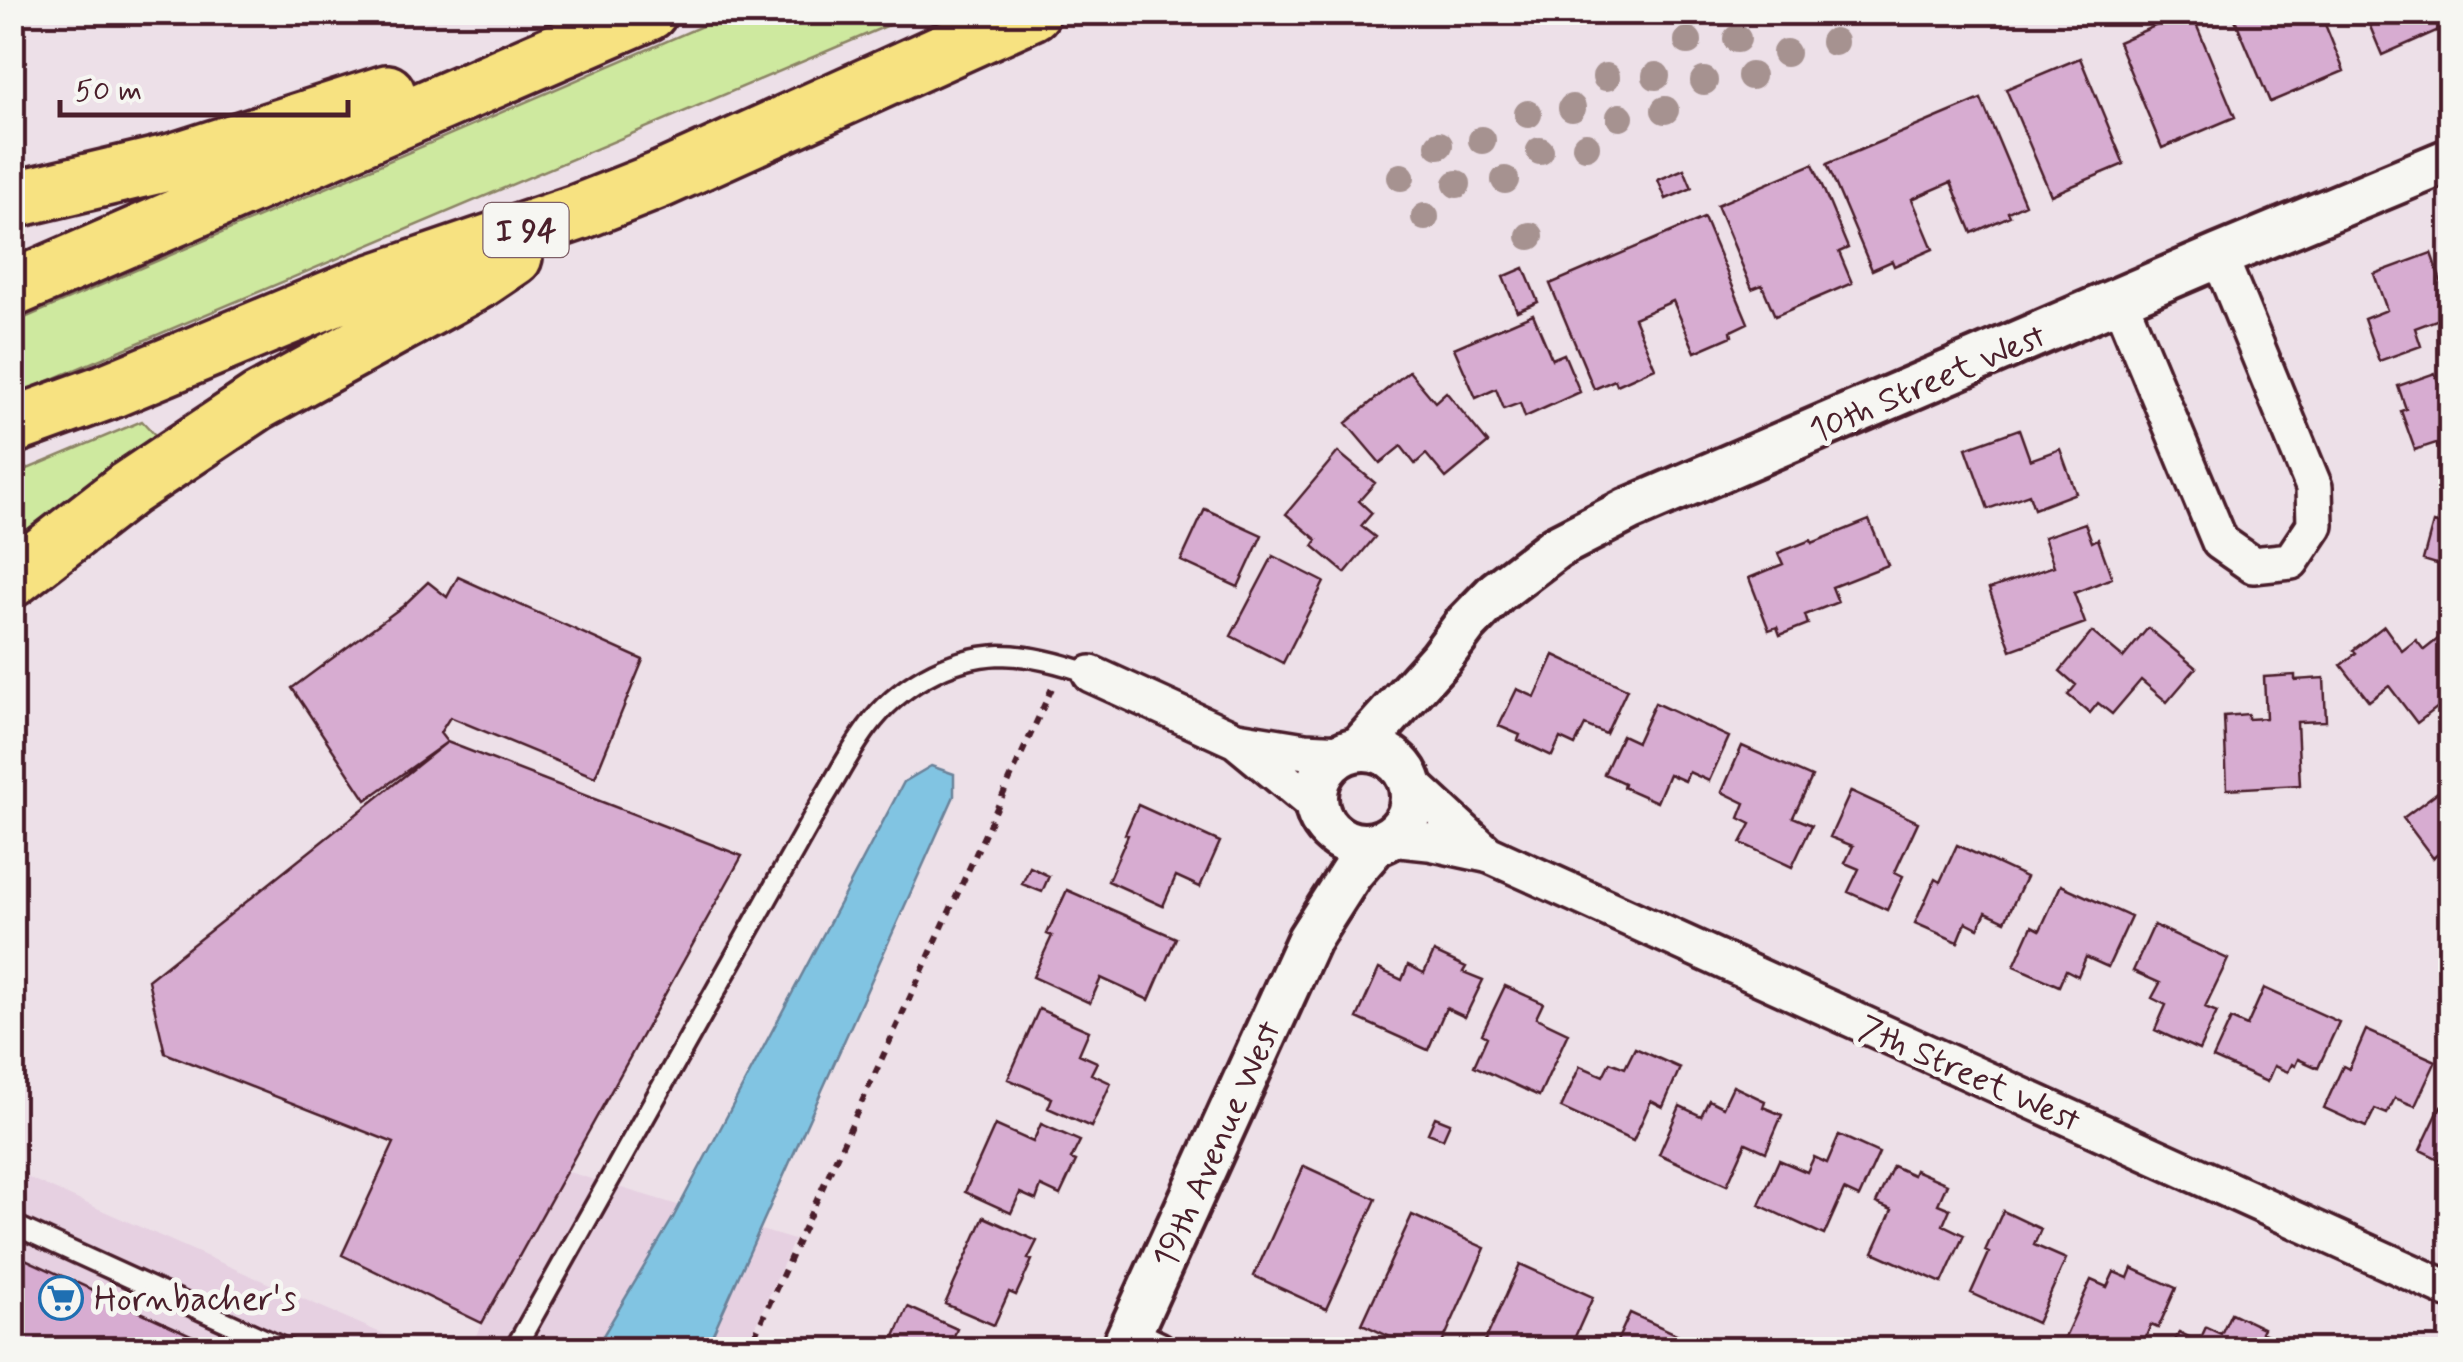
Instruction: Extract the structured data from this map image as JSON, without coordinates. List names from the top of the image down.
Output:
{
  "streets": {
    "highway": ["I 94"],
    "street": ["10th Street West", "7th Street West", "19th Avenue West"]
  },
  "crossings": [
    ["10th Street West", "7th Street West"],
    ["10th Street West", "19th Avenue West"],
    ["7th Street West", "19th Avenue West"]
  ],
  "places": {
    "supermarket": ["Hornbacher's"]
  },
  "scale_bar": "50 m"
}
